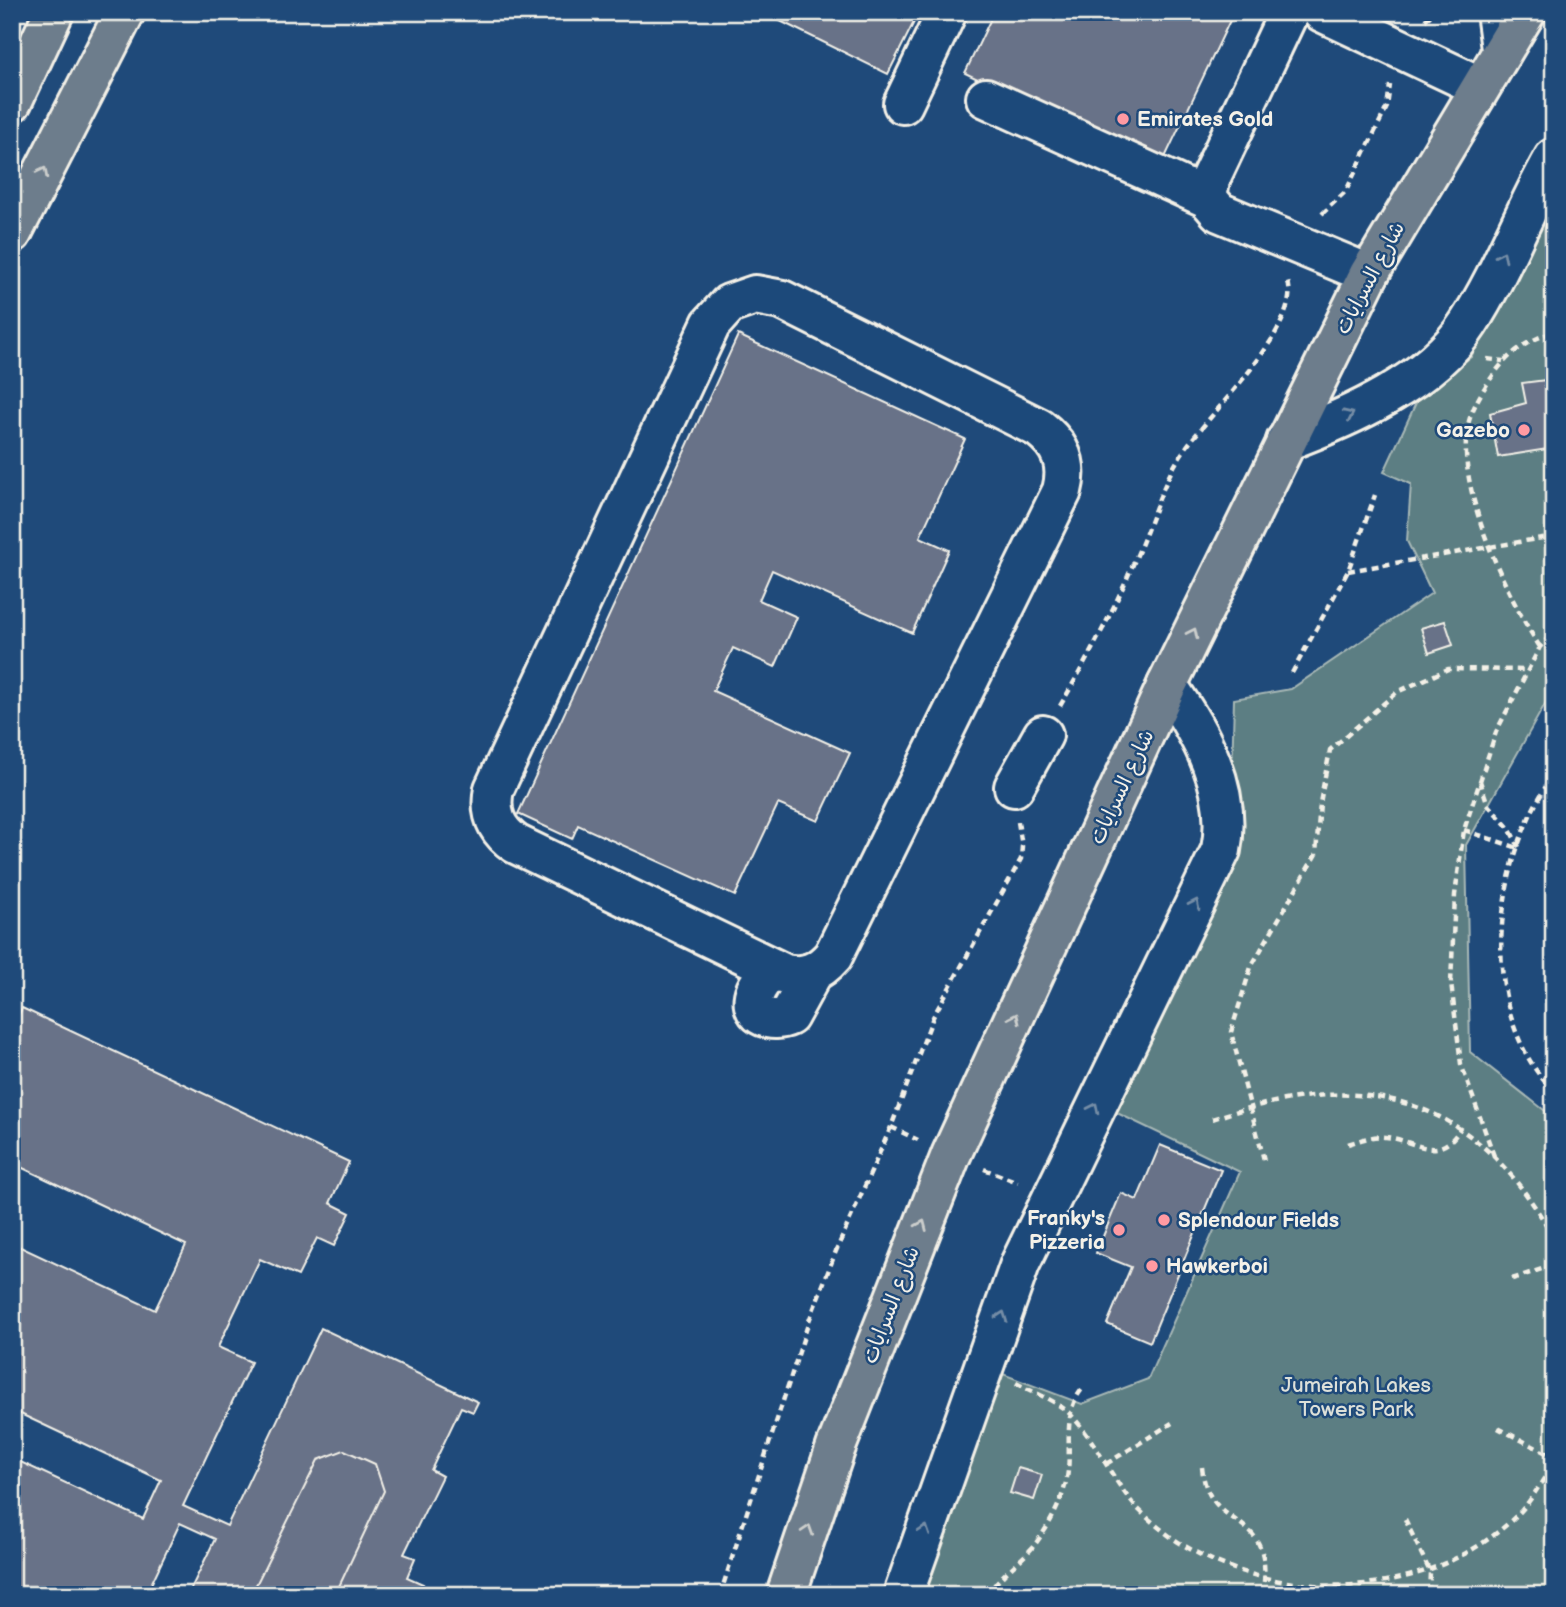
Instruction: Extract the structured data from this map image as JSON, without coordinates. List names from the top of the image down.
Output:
{
  "streets": {
    "main road": ["شارع السرايات"]
  },
  "one_way": ["شارع السرايات"],
  "parks": ["Jumeirah Lakes Towers Park"],
  "places": [
    "Emirates Gold",
    "Gazebo",
    "Splendour Fields",
    "Franky's Pizzeria",
    "Hawkerboi"
  ]
}
